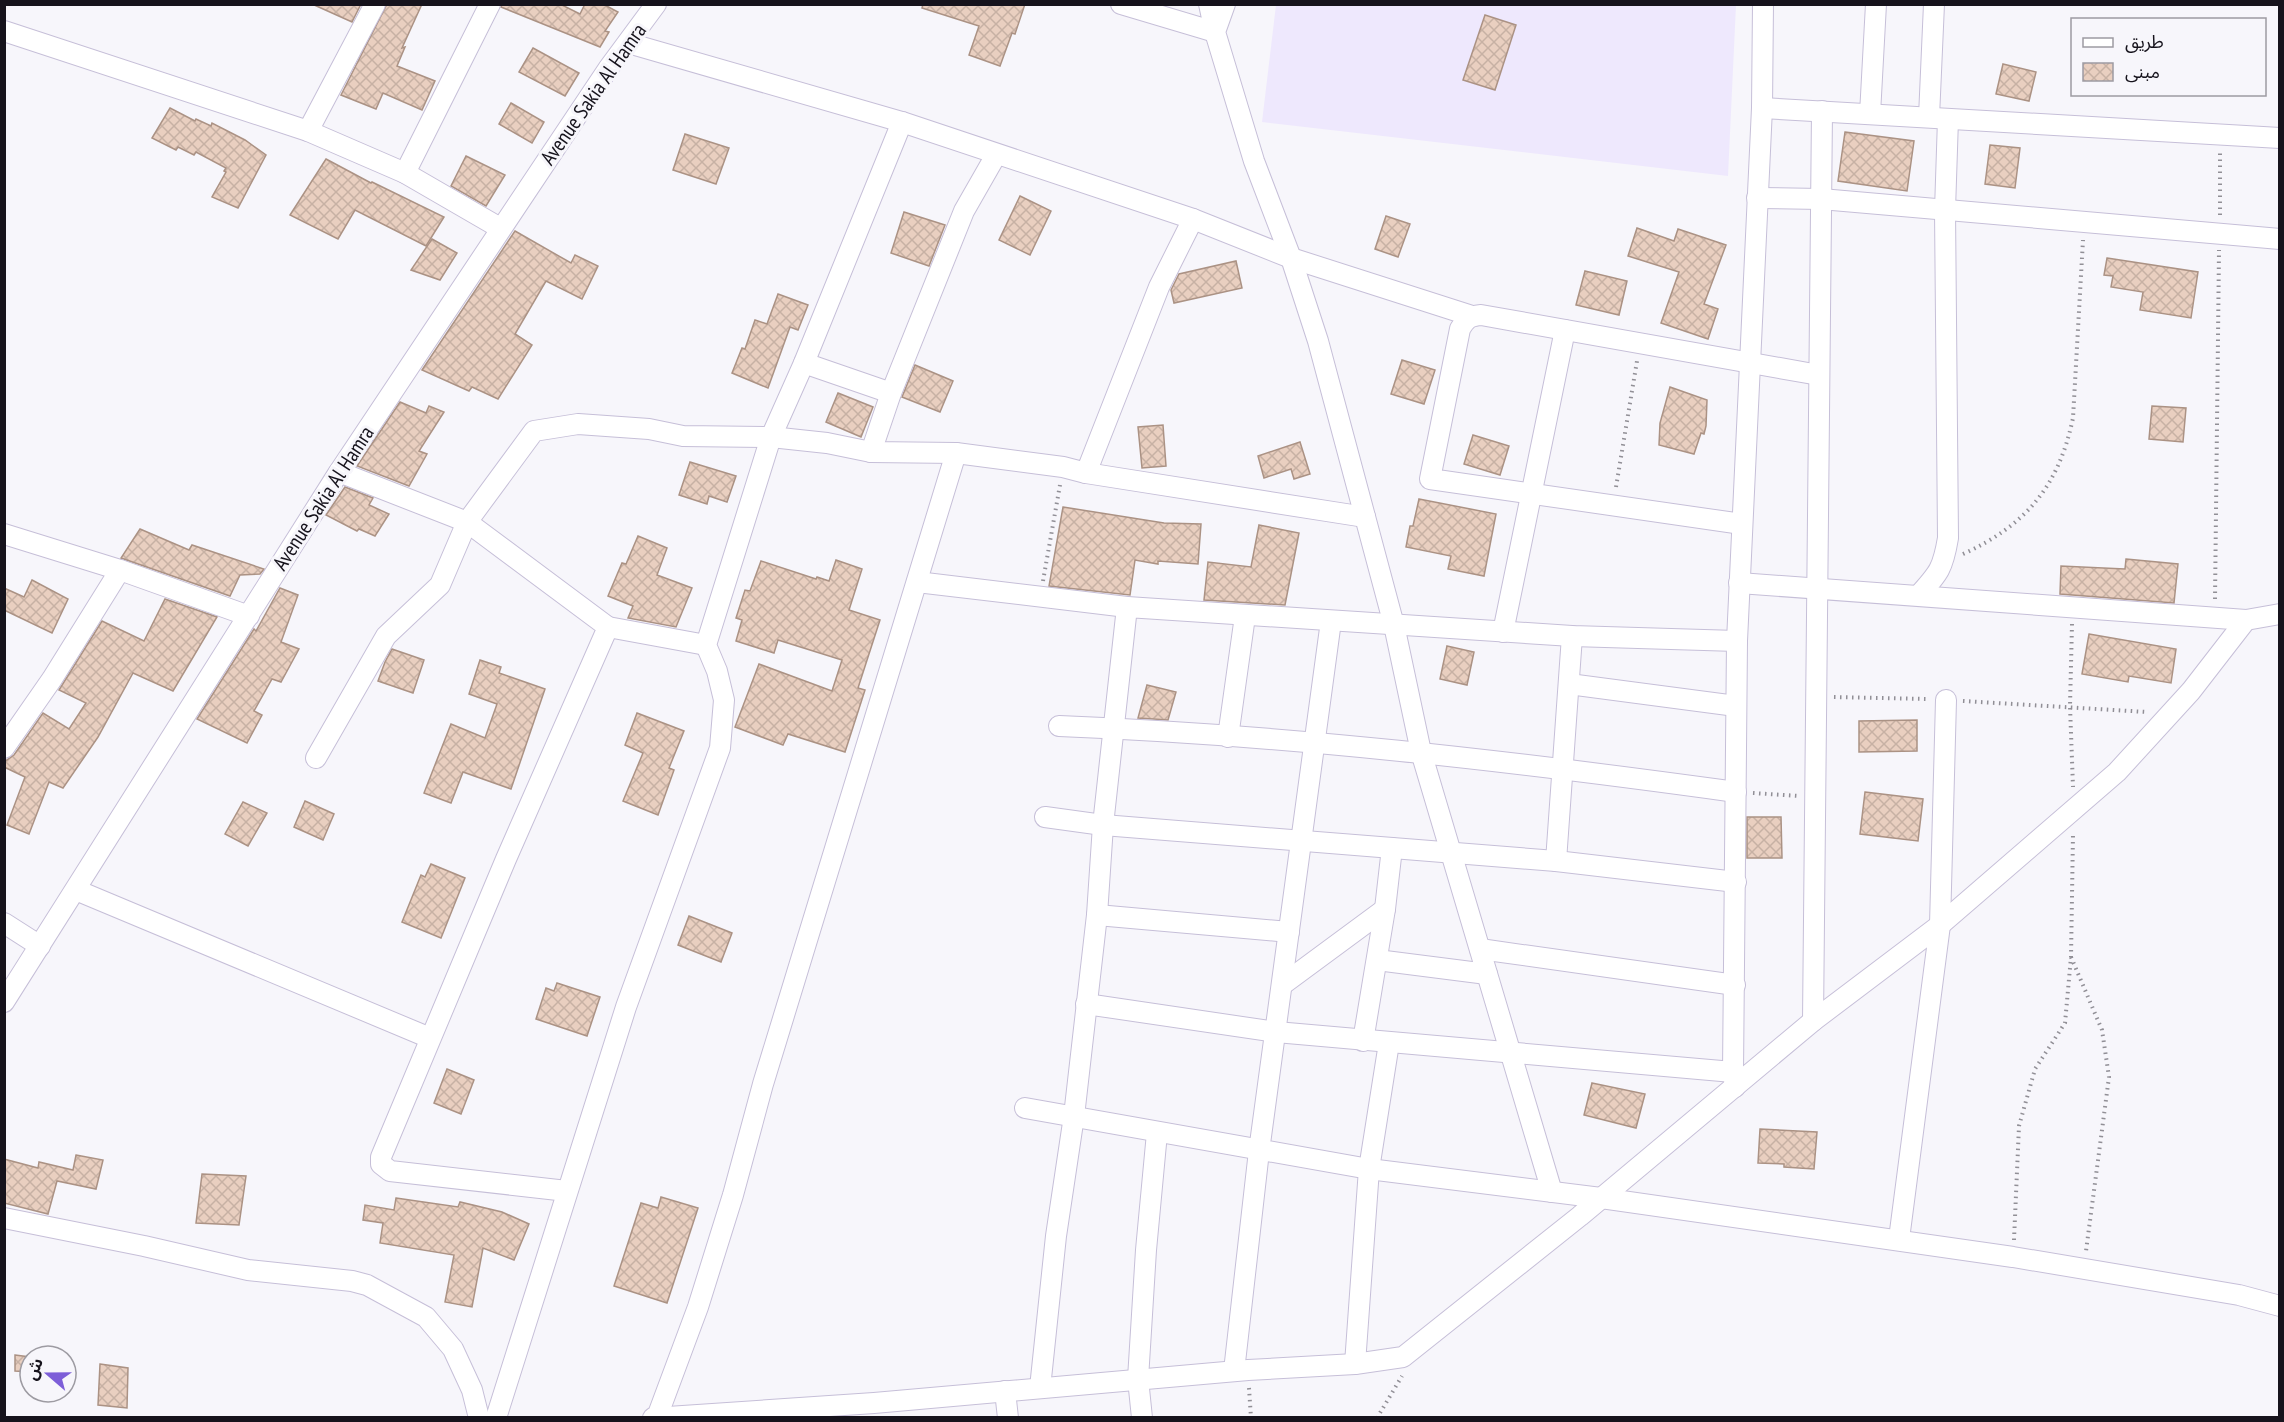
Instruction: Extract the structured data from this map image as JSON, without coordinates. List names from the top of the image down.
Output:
{
  "streets": {
    "street": ["Avenue Sakia Al Hamra"]
  },
  "legend": ["طريق", "مبنى"],
  "north": "left"
}
